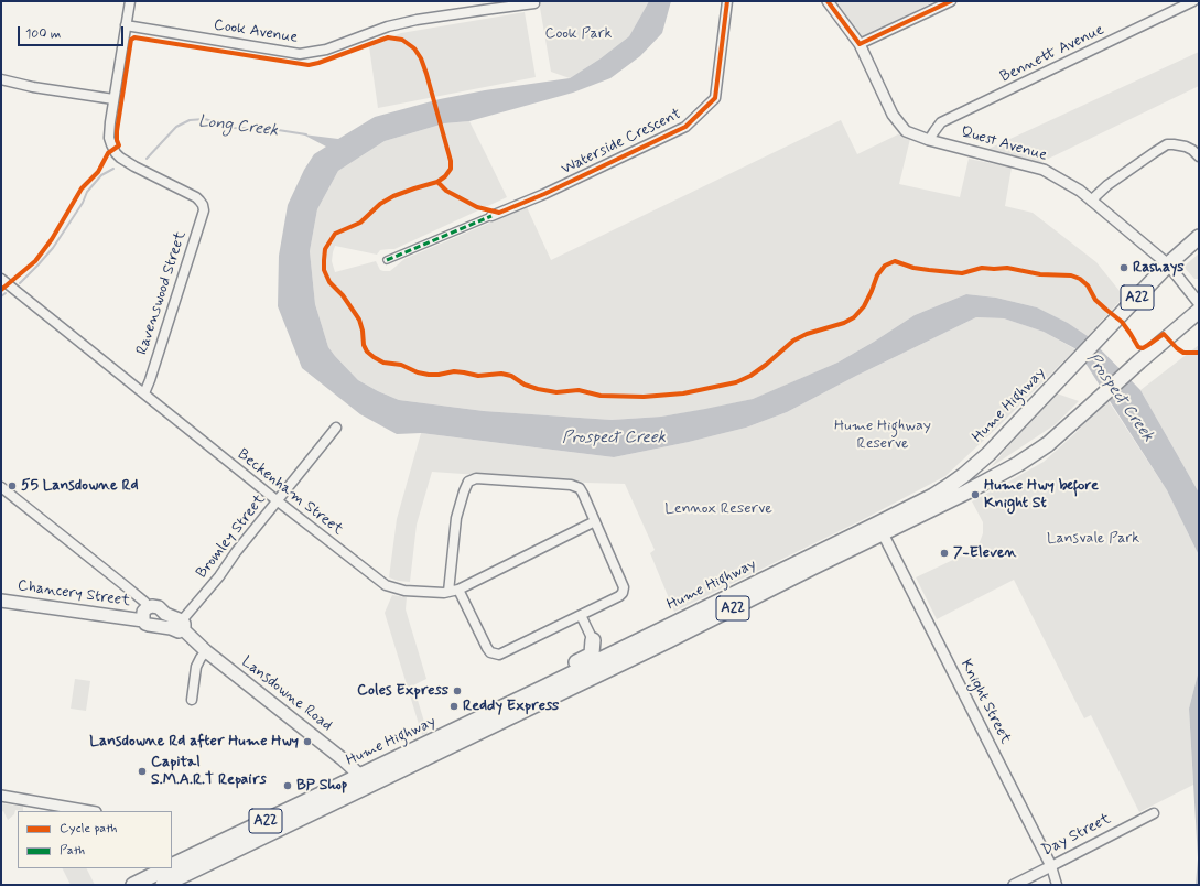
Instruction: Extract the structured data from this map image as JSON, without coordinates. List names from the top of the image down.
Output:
{
  "streets": {
    "highway": ["A22", "Hume Highway"],
    "main road": ["Chancery Street", "Lansdowne Road"],
    "street": [
      "Cook Avenue",
      "Bennett Avenue",
      "Waterside Crescent",
      "Quest Avenue",
      "Ravenswood Street",
      "Beckenham Street",
      "Bromley Street",
      "Knight Street",
      "Day Street"
    ]
  },
  "crossings": [
    ["Bennett Avenue", "Quest Avenue"],
    ["Quest Avenue", "Hume Highway"],
    ["Ravenswood Street", "Beckenham Street"],
    ["Hume Highway", "Lansdowne Road"],
    ["Hume Highway", "Knight Street"],
    ["Beckenham Street", "Bromley Street"],
    ["Bromley Street", "Chancery Street"],
    ["Bromley Street", "Lansdowne Road"],
    ["Chancery Street", "Lansdowne Road"],
    ["Knight Street", "Day Street"]
  ],
  "water": ["Long Creek", "Prospect Creek"],
  "parks": [
    "Cook Park",
    "Hume Highway Reserve",
    "Lennox Reserve",
    "Lansvale Park"
  ],
  "places": [
    "Rashays",
    "55 Lansdowne Rd",
    "Hume Hwy before Knight St",
    "7-Eleven",
    "Coles Express",
    "Reddy Express",
    "Lansdowne Rd after Hume Hwy",
    "Capital S.M.A.R.T Repairs",
    "BP Shop"
  ],
  "legend": ["Cycle path", "Path"],
  "scale_bar": "100 m"
}
